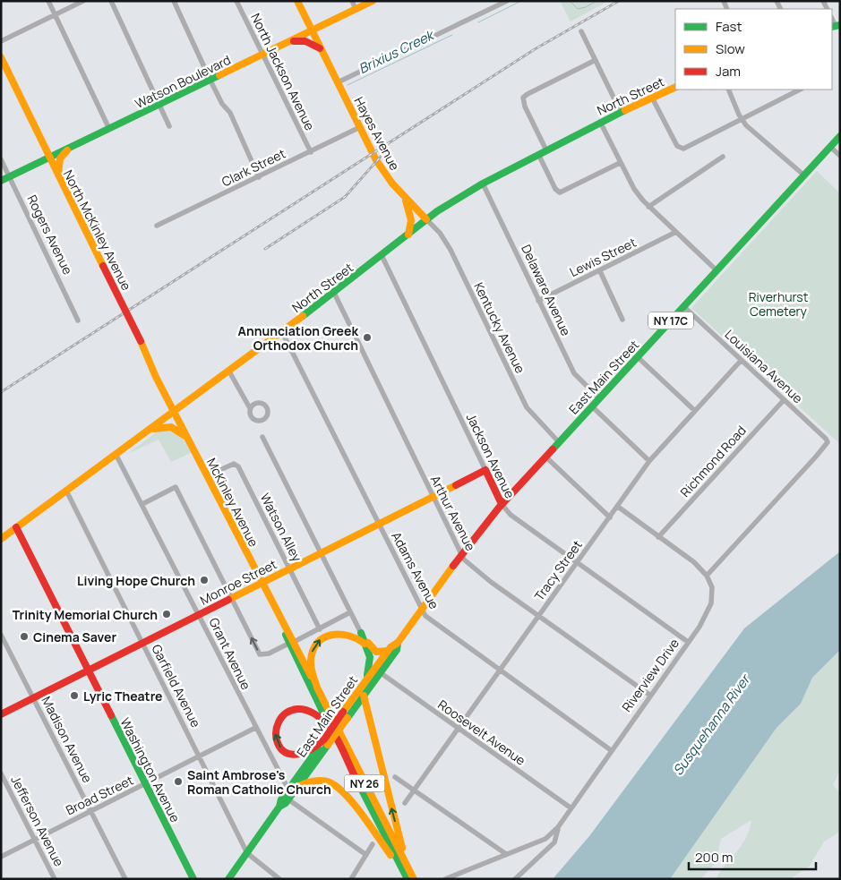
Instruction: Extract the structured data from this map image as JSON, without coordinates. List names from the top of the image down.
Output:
{
  "streets": {
    "street": [
      "North Jackson Avenue",
      "Watson Boulevard",
      "North Street",
      "Hayes Avenue",
      "Clark Street",
      "North McKinley Avenue",
      "Rogers Avenue",
      "Lewis Street",
      "Delaware Avenue",
      "NY 17C",
      "Kentucky Avenue",
      "Louisiana Avenue",
      "East Main Street",
      "Jackson Avenue",
      "Richmond Road",
      "McKinley Avenue",
      "Arthur Avenue",
      "Watson Alley",
      "Adams Avenue",
      "Tracy Street",
      "Monroe Street",
      "Grant Avenue",
      "Riverview Drive",
      "Garfield Avenue",
      "Roosevelt Avenue",
      "Madison Avenue",
      "Washington Avenue",
      "NY 26",
      "Broad Street",
      "Jefferson Avenue"
    ]
  },
  "crossings": [
    ["North Jackson Avenue", "Watson Boulevard"],
    ["North Jackson Avenue", "Clark Street"],
    ["Watson Boulevard", "Hayes Avenue"],
    ["Watson Boulevard", "North McKinley Avenue"],
    ["Watson Boulevard", "Rogers Avenue"],
    ["North Street", "Hayes Avenue"],
    ["North Street", "North McKinley Avenue"],
    ["North Street", "Delaware Avenue"],
    ["North Street", "Kentucky Avenue"],
    ["North Street", "Jackson Avenue"],
    ["North Street", "McKinley Avenue"],
    ["North Street", "Arthur Avenue"],
    ["North Street", "Adams Avenue"],
    ["North Street", "Grant Avenue"],
    ["North Street", "Garfield Avenue"],
    ["North Street", "Washington Avenue"],
    ["Hayes Avenue", "Clark Street"],
    ["Hayes Avenue", "Kentucky Avenue"],
    ["North McKinley Avenue", "McKinley Avenue"],
    ["Lewis Street", "Delaware Avenue"],
    ["Delaware Avenue", "East Main Street"],
    ["Kentucky Avenue", "East Main Street"],
    ["Louisiana Avenue", "East Main Street"],
    ["Louisiana Avenue", "Richmond Road"],
    ["Louisiana Avenue", "Tracy Street"],
    ["Louisiana Avenue", "Riverview Drive"],
    ["East Main Street", "Jackson Avenue"],
    ["East Main Street", "Arthur Avenue"],
    ["East Main Street", "Adams Avenue"],
    ["East Main Street", "Grant Avenue"],
    ["East Main Street", "Garfield Avenue"],
    ["East Main Street", "Roosevelt Avenue"],
    ["East Main Street", "NY 26"],
    ["Jackson Avenue", "Tracy Street"],
    ["Jackson Avenue", "Monroe Street"],
    ["Jackson Avenue", "Riverview Drive"],
    ["McKinley Avenue", "Watson Alley"],
    ["McKinley Avenue", "Monroe Street"],
    ["McKinley Avenue", "NY 26"],
    ["Arthur Avenue", "Tracy Street"],
    ["Arthur Avenue", "Monroe Street"],
    ["Arthur Avenue", "Riverview Drive"],
    ["Watson Alley", "Monroe Street"],
    ["Adams Avenue", "Tracy Street"],
    ["Adams Avenue", "Monroe Street"],
    ["Adams Avenue", "Riverview Drive"],
    ["Tracy Street", "Roosevelt Avenue"],
    ["Monroe Street", "Grant Avenue"],
    ["Monroe Street", "Garfield Avenue"],
    ["Monroe Street", "Madison Avenue"],
    ["Monroe Street", "Washington Avenue"],
    ["Grant Avenue", "Broad Street"],
    ["Riverview Drive", "Roosevelt Avenue"],
    ["Garfield Avenue", "Broad Street"],
    ["Madison Avenue", "Broad Street"],
    ["Washington Avenue", "Broad Street"],
    ["Broad Street", "Jefferson Avenue"]
  ],
  "water": ["Brixius Creek", "Susquehanna River"],
  "parks": ["Riverhurst Cemetery"],
  "places": [
    "Annunciation Greek Orthodox Church",
    "Living Hope Church",
    "Trinity Memorial Church",
    "Cinema Saver",
    "Lyric Theatre",
    "Saint Ambrose's Roman Catholic Church"
  ],
  "legend": ["Fast", "Slow", "Jam"],
  "scale_bar": "200 m"
}
